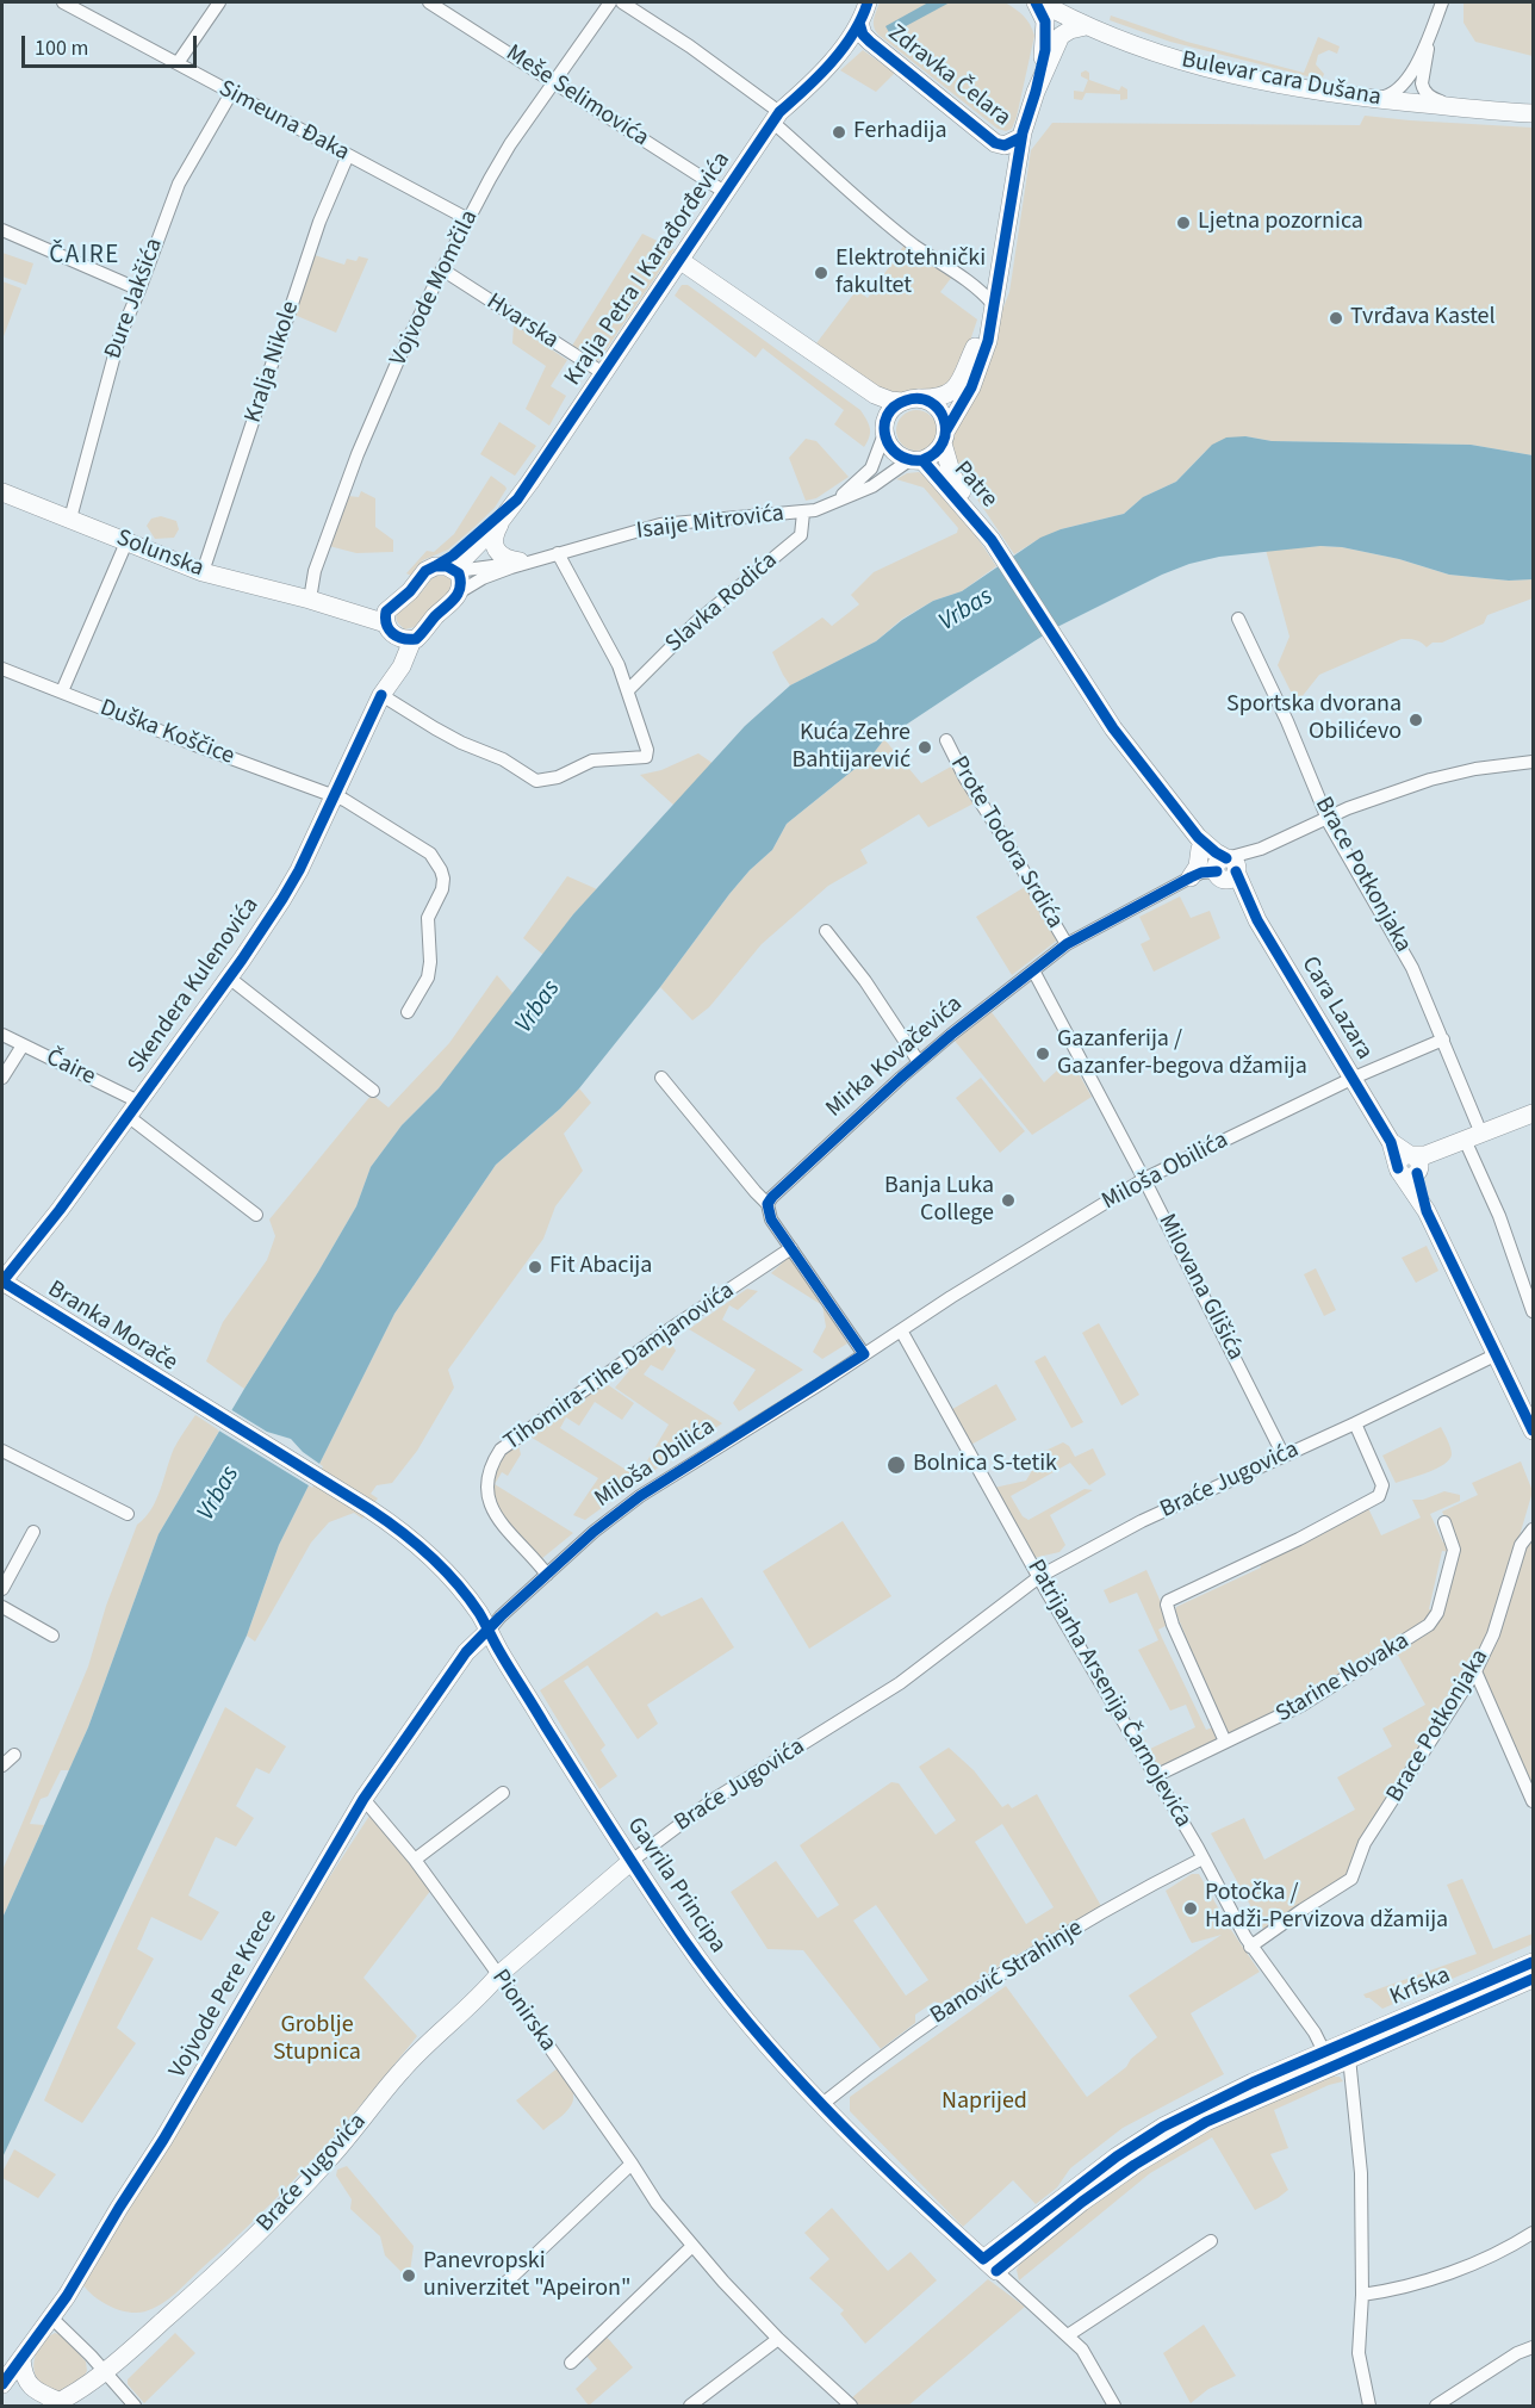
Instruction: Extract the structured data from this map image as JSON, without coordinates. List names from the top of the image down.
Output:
{
  "streets": {
    "street": [
      "Zdravka Čelara",
      "Bulevar cara Dušana",
      "Meše Selimovića",
      "Simeuna Đaka",
      "Kralja Petra I Karađorđevića",
      "Vojvode Momčila",
      "Đure Jakšića",
      "Hvarska",
      "Kralja Nikole",
      "Patre",
      "Isaije Mitrovića",
      "Solunska",
      "Slavka Rodića",
      "Duška Koščice",
      "Prote Todora Srdića",
      "Brace Potkonjaka",
      "Skendera Kulenovića",
      "Cara Lazara",
      "Mirka Kovačevića",
      "Čaire",
      "Miloša Obilića",
      "Milovana Glišića",
      "Branka Morače",
      "Tihomira-Tihe Damjanovića",
      "Braće Jugovića",
      "Starine Novaka",
      "Patrijarha Arsenija Čarnojevića",
      "Gavrila Principa",
      "Banović Strahinje",
      "Krfska",
      "Vojvode Pere Krece",
      "Pionirska"
    ]
  },
  "crossings": [
    ["Zdravka Čelara", "Kralja Petra I Karađorđevića"],
    ["Meše Selimovića", "Kralja Petra I Karađorđevića"],
    ["Meše Selimovića", "Vojvode Momčila"],
    ["Simeuna Đaka", "Vojvode Momčila"],
    ["Simeuna Đaka", "Đure Jakšića"],
    ["Simeuna Đaka", "Kralja Nikole"],
    ["Kralja Petra I Karađorđevića", "Hvarska"],
    ["Kralja Petra I Karađorđevića", "Patre"],
    ["Kralja Petra I Karađorđevića", "Isaije Mitrovića"],
    ["Kralja Petra I Karađorđevića", "Solunska"],
    ["Kralja Petra I Karađorđevića", "Skendera Kulenovića"],
    ["Vojvode Momčila", "Hvarska"],
    ["Vojvode Momčila", "Solunska"],
    ["Đure Jakšića", "Solunska"],
    ["Kralja Nikole", "Solunska"],
    ["Patre", "Isaije Mitrovića"],
    ["Patre", "Cara Lazara"],
    ["Isaije Mitrovića", "Slavka Rodića"],
    ["Isaije Mitrovića", "Skendera Kulenovića"],
    ["Solunska", "Skendera Kulenovića"],
    ["Duška Koščice", "Skendera Kulenovića"],
    ["Prote Todora Srdića", "Mirka Kovačevića"],
    ["Brace Potkonjaka", "Mirka Kovačevića"],
    ["Brace Potkonjaka", "Miloša Obilića"],
    ["Brace Potkonjaka", "Patrijarha Arsenija Čarnojevića"],
    ["Skendera Kulenovića", "Čaire"],
    ["Skendera Kulenovića", "Branka Morače"],
    ["Cara Lazara", "Mirka Kovačevića"],
    ["Cara Lazara", "Miloša Obilića"],
    ["Cara Lazara", "Braće Jugovića"],
    ["Mirka Kovačevića", "Milovana Glišića"],
    ["Miloša Obilića", "Milovana Glišića"],
    ["Miloša Obilića", "Tihomira-Tihe Damjanovića"],
    ["Miloša Obilića", "Patrijarha Arsenija Čarnojevića"],
    ["Miloša Obilića", "Gavrila Principa"],
    ["Miloša Obilića", "Vojvode Pere Krece"],
    ["Milovana Glišića", "Braće Jugovića"],
    ["Branka Morače", "Gavrila Principa"],
    ["Braće Jugovića", "Patrijarha Arsenija Čarnojevića"],
    ["Braće Jugovića", "Gavrila Principa"],
    ["Braće Jugovića", "Pionirska"],
    ["Starine Novaka", "Patrijarha Arsenija Čarnojevića"],
    ["Patrijarha Arsenija Čarnojevića", "Banović Strahinje"],
    ["Patrijarha Arsenija Čarnojevića", "Krfska"],
    ["Gavrila Principa", "Banović Strahinje"],
    ["Gavrila Principa", "Krfska"],
    ["Gavrila Principa", "Vojvode Pere Krece"],
    ["Vojvode Pere Krece", "Pionirska"]
  ],
  "districts": ["ČAIRE"],
  "water": ["Vrbas"],
  "parks": ["Groblje Stupnica", "Naprijed"],
  "places": [
    "Ferhadija",
    "Ljetna pozornica",
    "Elektrotehnički fakultet",
    "Tvrđava Kastel",
    "Sportska dvorana Obilićevo",
    "Kuća Zehre Bahtijarević",
    "Gazanferija / Gazanfer-begova džamija",
    "Banja Luka College",
    "Fit Abacija",
    "Bolnica S-tetik",
    "Potočka / Hadži-Pervizova džamija",
    "Panevropski univerzitet \"Apeiron\""
  ],
  "scale_bar": "100 m"
}
